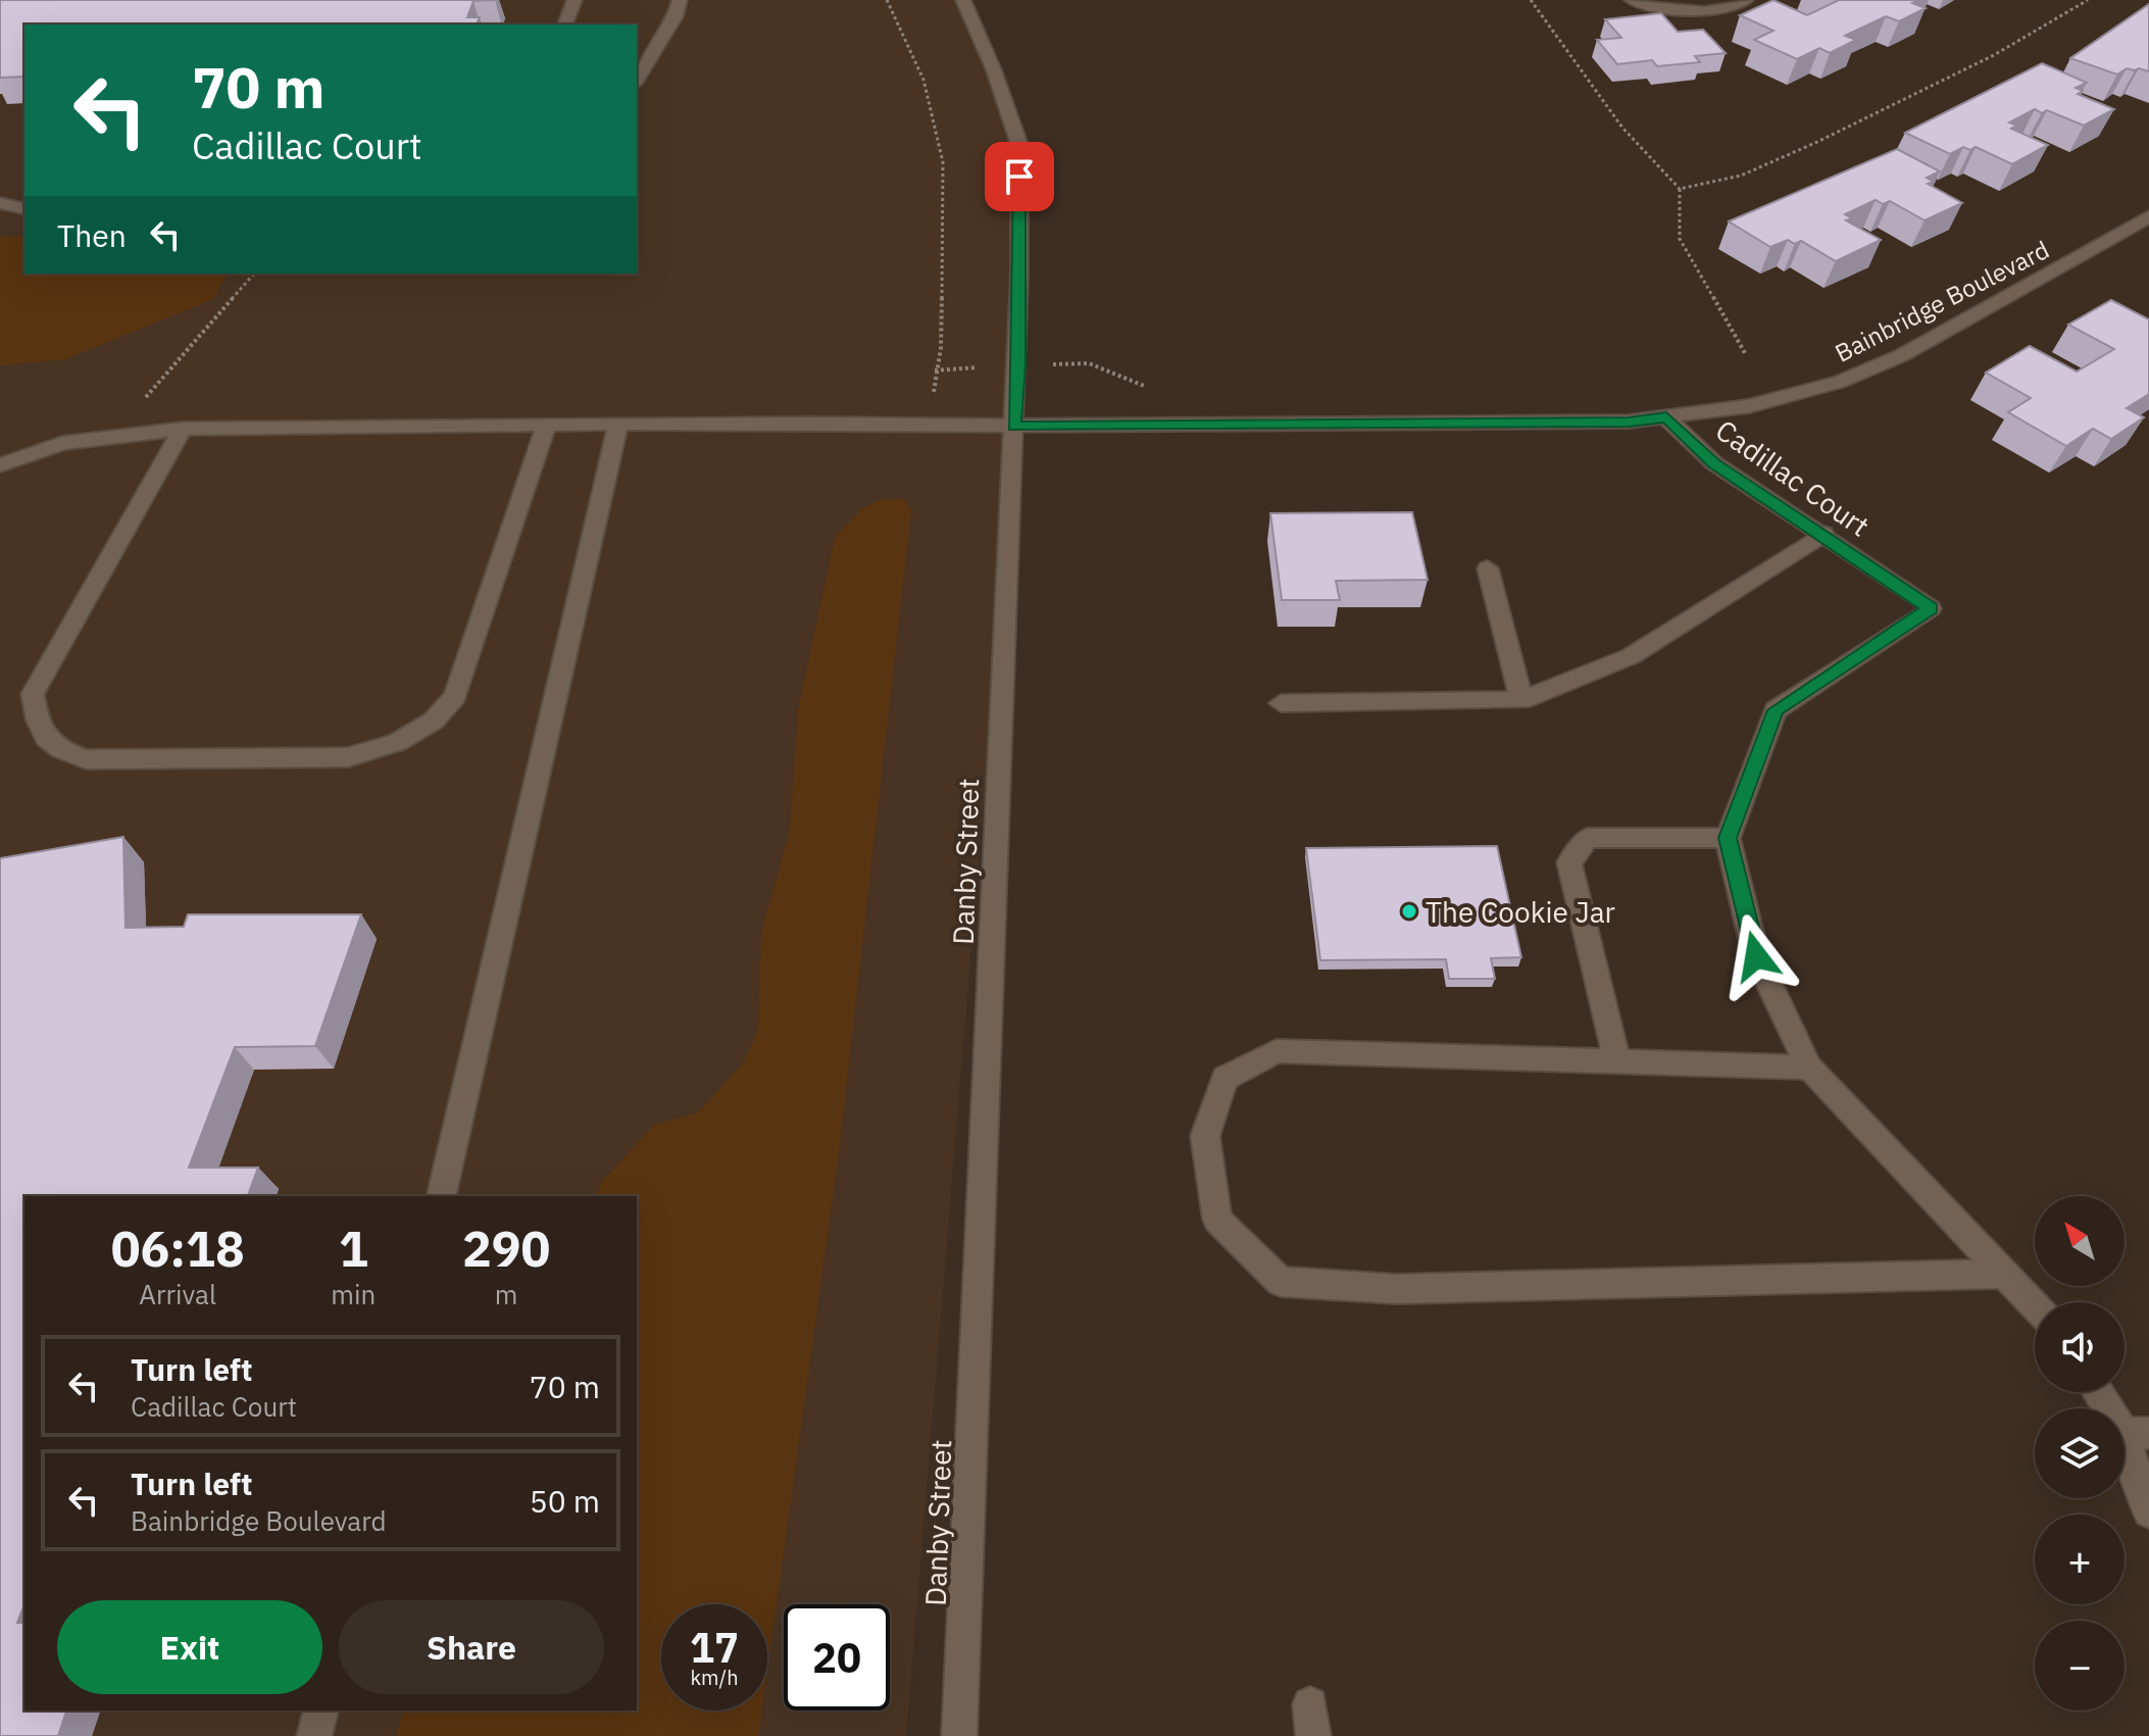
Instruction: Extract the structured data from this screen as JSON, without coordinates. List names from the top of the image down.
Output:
{
  "streets": {
    "street": ["Bainbridge Boulevard", "Cadillac Court", "Danby Street"]
  },
  "crossings": [
    ["Bainbridge Boulevard", "Cadillac Court"],
    ["Bainbridge Boulevard", "Danby Street"]
  ],
  "places": ["The Cookie Jar"],
  "north": "top left",
  "page": {
    "turn": ["70 m", "Cadillac Court"],
    "then": "Then",
    "map_buttons": ["+", "−"],
    "eta": [
      "06:18",
      "Arrival",
      "1",
      "min",
      "290",
      "m"
    ],
    "list": [
      {
        "name": "Turn left",
        "note": "Cadillac Court",
        "value": "70 m"
      },
      {
        "name": "Turn left",
        "note": "Bainbridge Boulevard",
        "value": "50 m"
      }
    ],
    "buttons": ["Exit", "Share"],
    "speed": "17 km/h",
    "limit": "20"
  }
}
